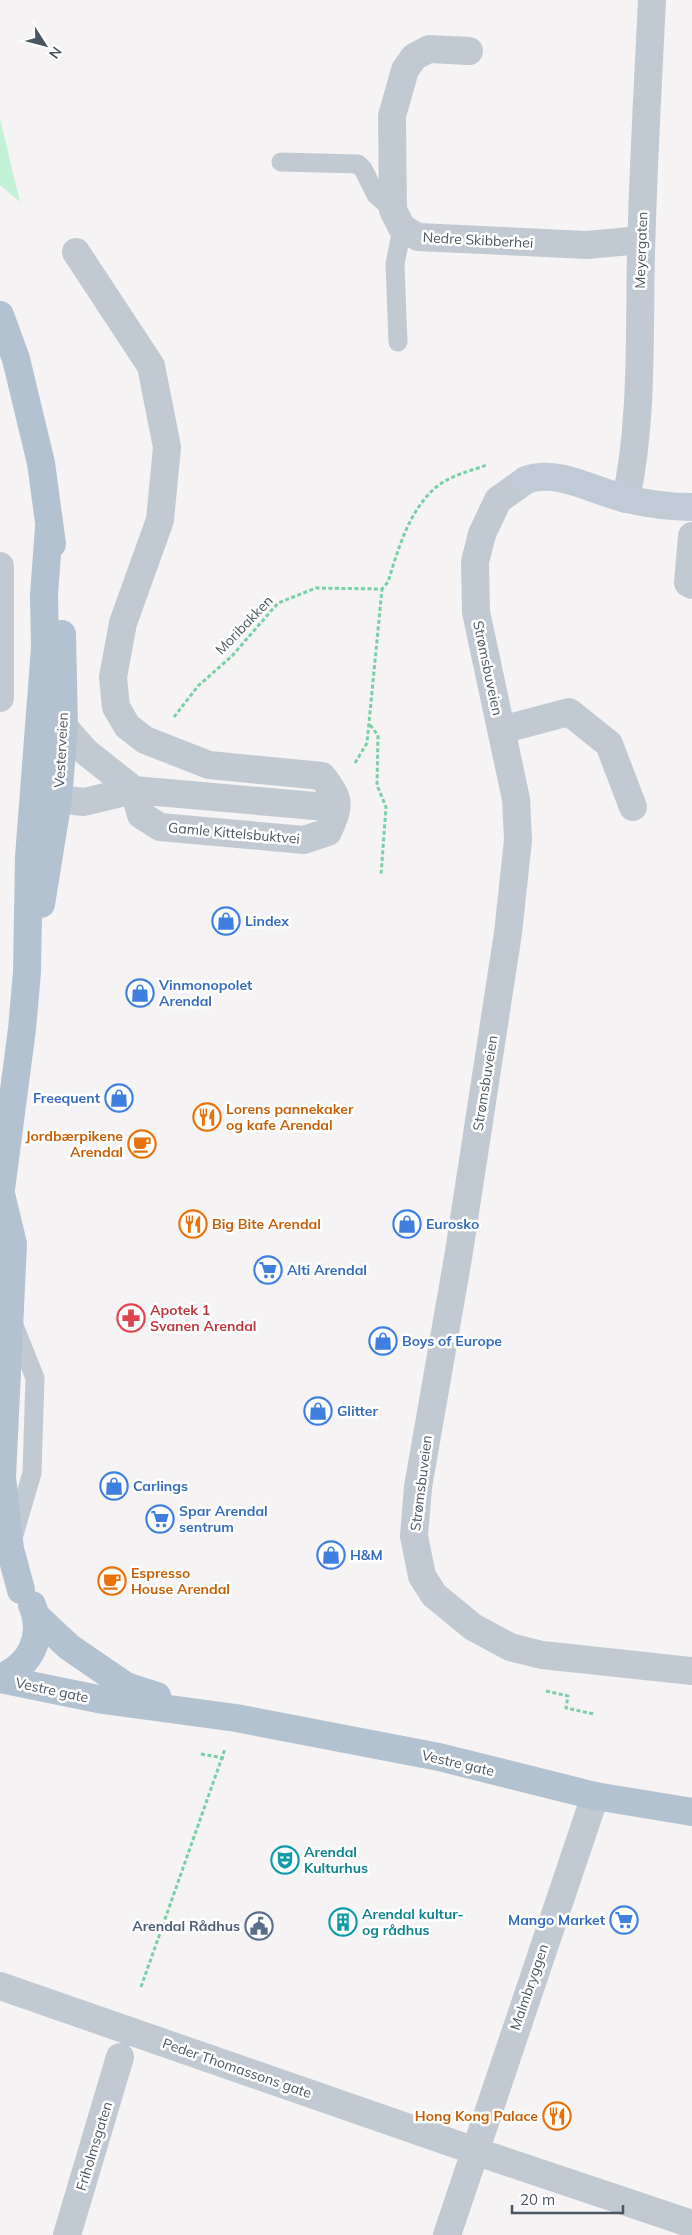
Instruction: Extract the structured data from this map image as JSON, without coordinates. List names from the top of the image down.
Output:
{
  "streets": {
    "main road": ["Vesterveien", "Vestre gate"],
    "street": [
      "Nedre Skibberhei",
      "Meyergaten",
      "Strømsbuveien",
      "Gamle Kittelsbuktvei",
      "Malmbryggen",
      "Peder Thomassons gate",
      "Friholmsgaten"
    ],
    "path": ["Moribakken"]
  },
  "crossings": [
    ["Nedre Skibberhei", "Meyergaten"],
    ["Meyergaten", "Strømsbuveien"],
    ["Moribakken", "Gamle Kittelsbuktvei"],
    ["Vesterveien", "Vestre gate"],
    ["Vestre gate", "Malmbryggen"],
    ["Malmbryggen", "Peder Thomassons gate"]
  ],
  "places": {
    "shop": [
      "Lindex",
      "Vinmonopolet Arendal",
      "Freequent",
      "Eurosko",
      "Boys of Europe",
      "Glitter",
      "Carlings",
      "H&M"
    ],
    "restaurant": ["Lorens pannekaker og kafe Arendal", "Big Bite Arendal", "Hong Kong Palace"],
    "cafe": ["Jordbærpikene Arendal", "Espresso House Arendal"],
    "supermarket": ["Alti Arendal", "Spar Arendal sentrum", "Mango Market"],
    "pharmacy": ["Apotek 1 Svanen Arendal"],
    "theatre": ["Arendal Kulturhus"],
    "building": ["Arendal kultur- og rådhus"],
    "public building": ["Arendal Rådhus"]
  },
  "scale_bar": "20 m",
  "north": "bottom right"
}
